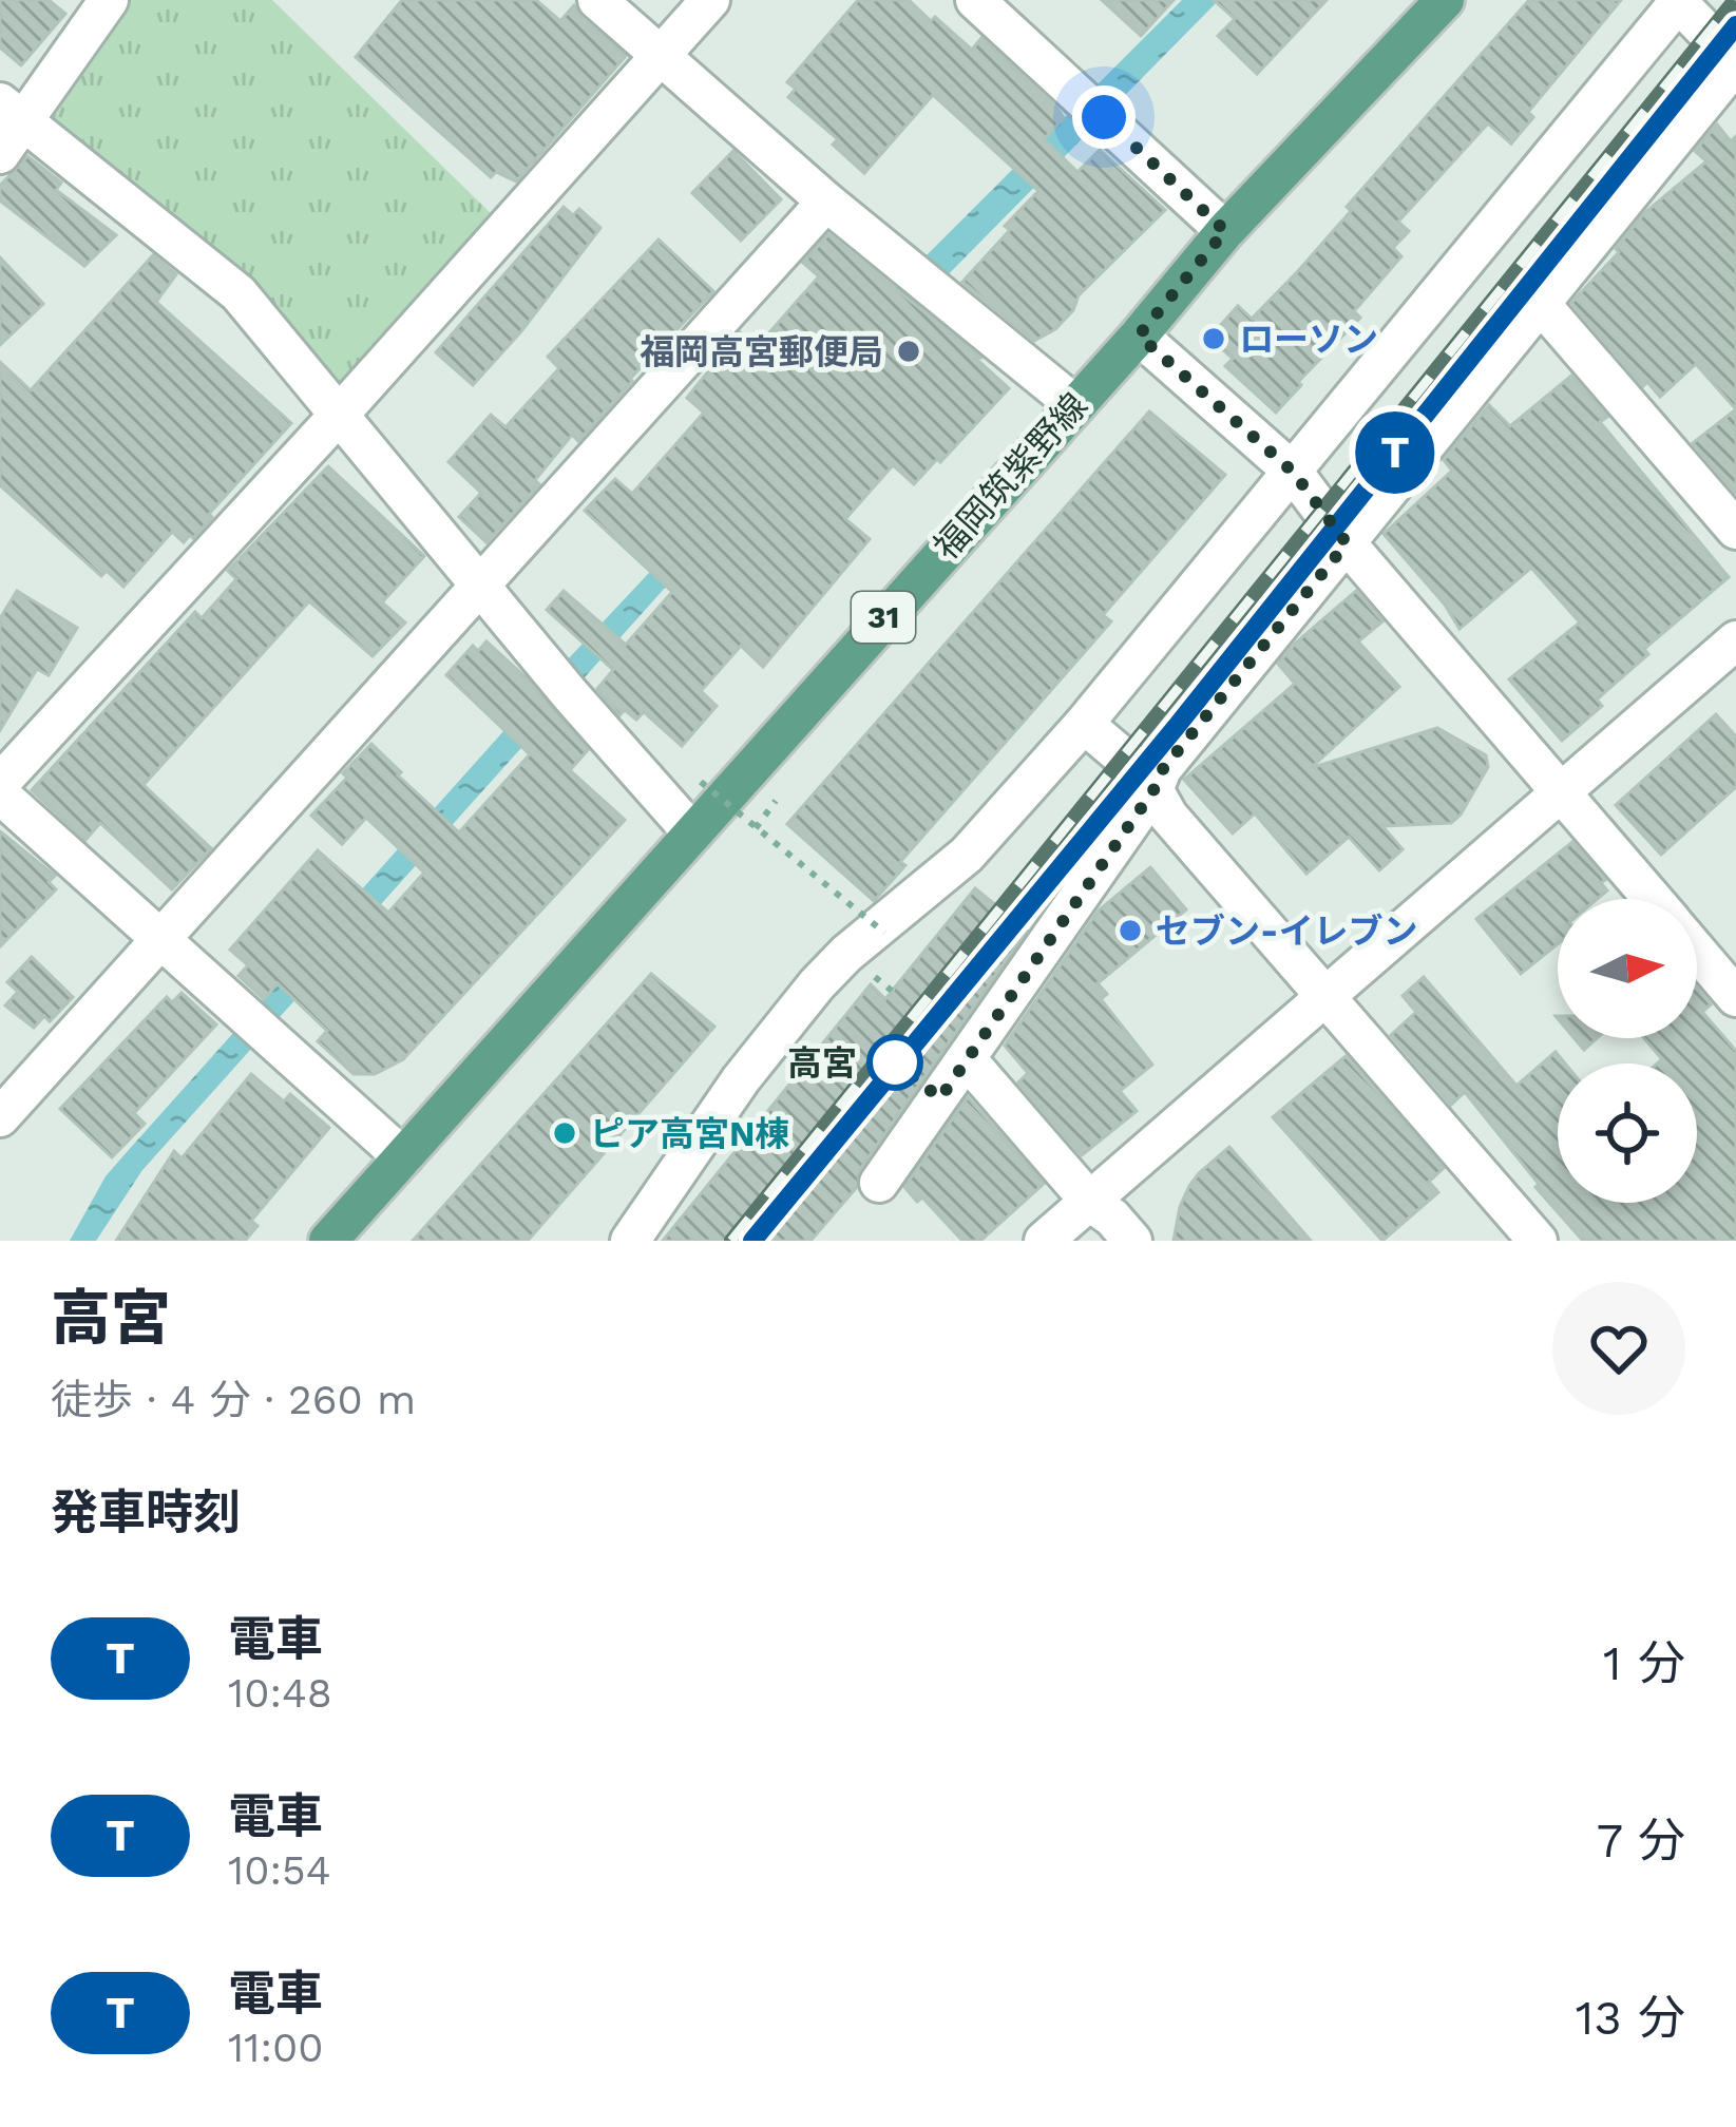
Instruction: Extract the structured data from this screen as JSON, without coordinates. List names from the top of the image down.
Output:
{
  "streets": {
    "main road": ["福岡筑紫野線", "31"]
  },
  "places": [
    "ローソン",
    "福岡高宮郵便局",
    "セブン-イレブン",
    "高宮",
    "ピア高宮N棟"
  ],
  "north": "right",
  "page": {
    "on_map": "T",
    "heading": [
      ["高宮", "徒歩 · 4 分 · 260 m"],
      "発車時刻"
    ],
    "list": [
      {
        "mark": "T",
        "name": "電車",
        "note": "10:48",
        "value": "1 分"
      },
      {
        "mark": "T",
        "name": "電車",
        "note": "10:54",
        "value": "7 分"
      },
      {
        "mark": "T",
        "name": "電車",
        "note": "11:00",
        "value": "13 分"
      }
    ]
  }
}
